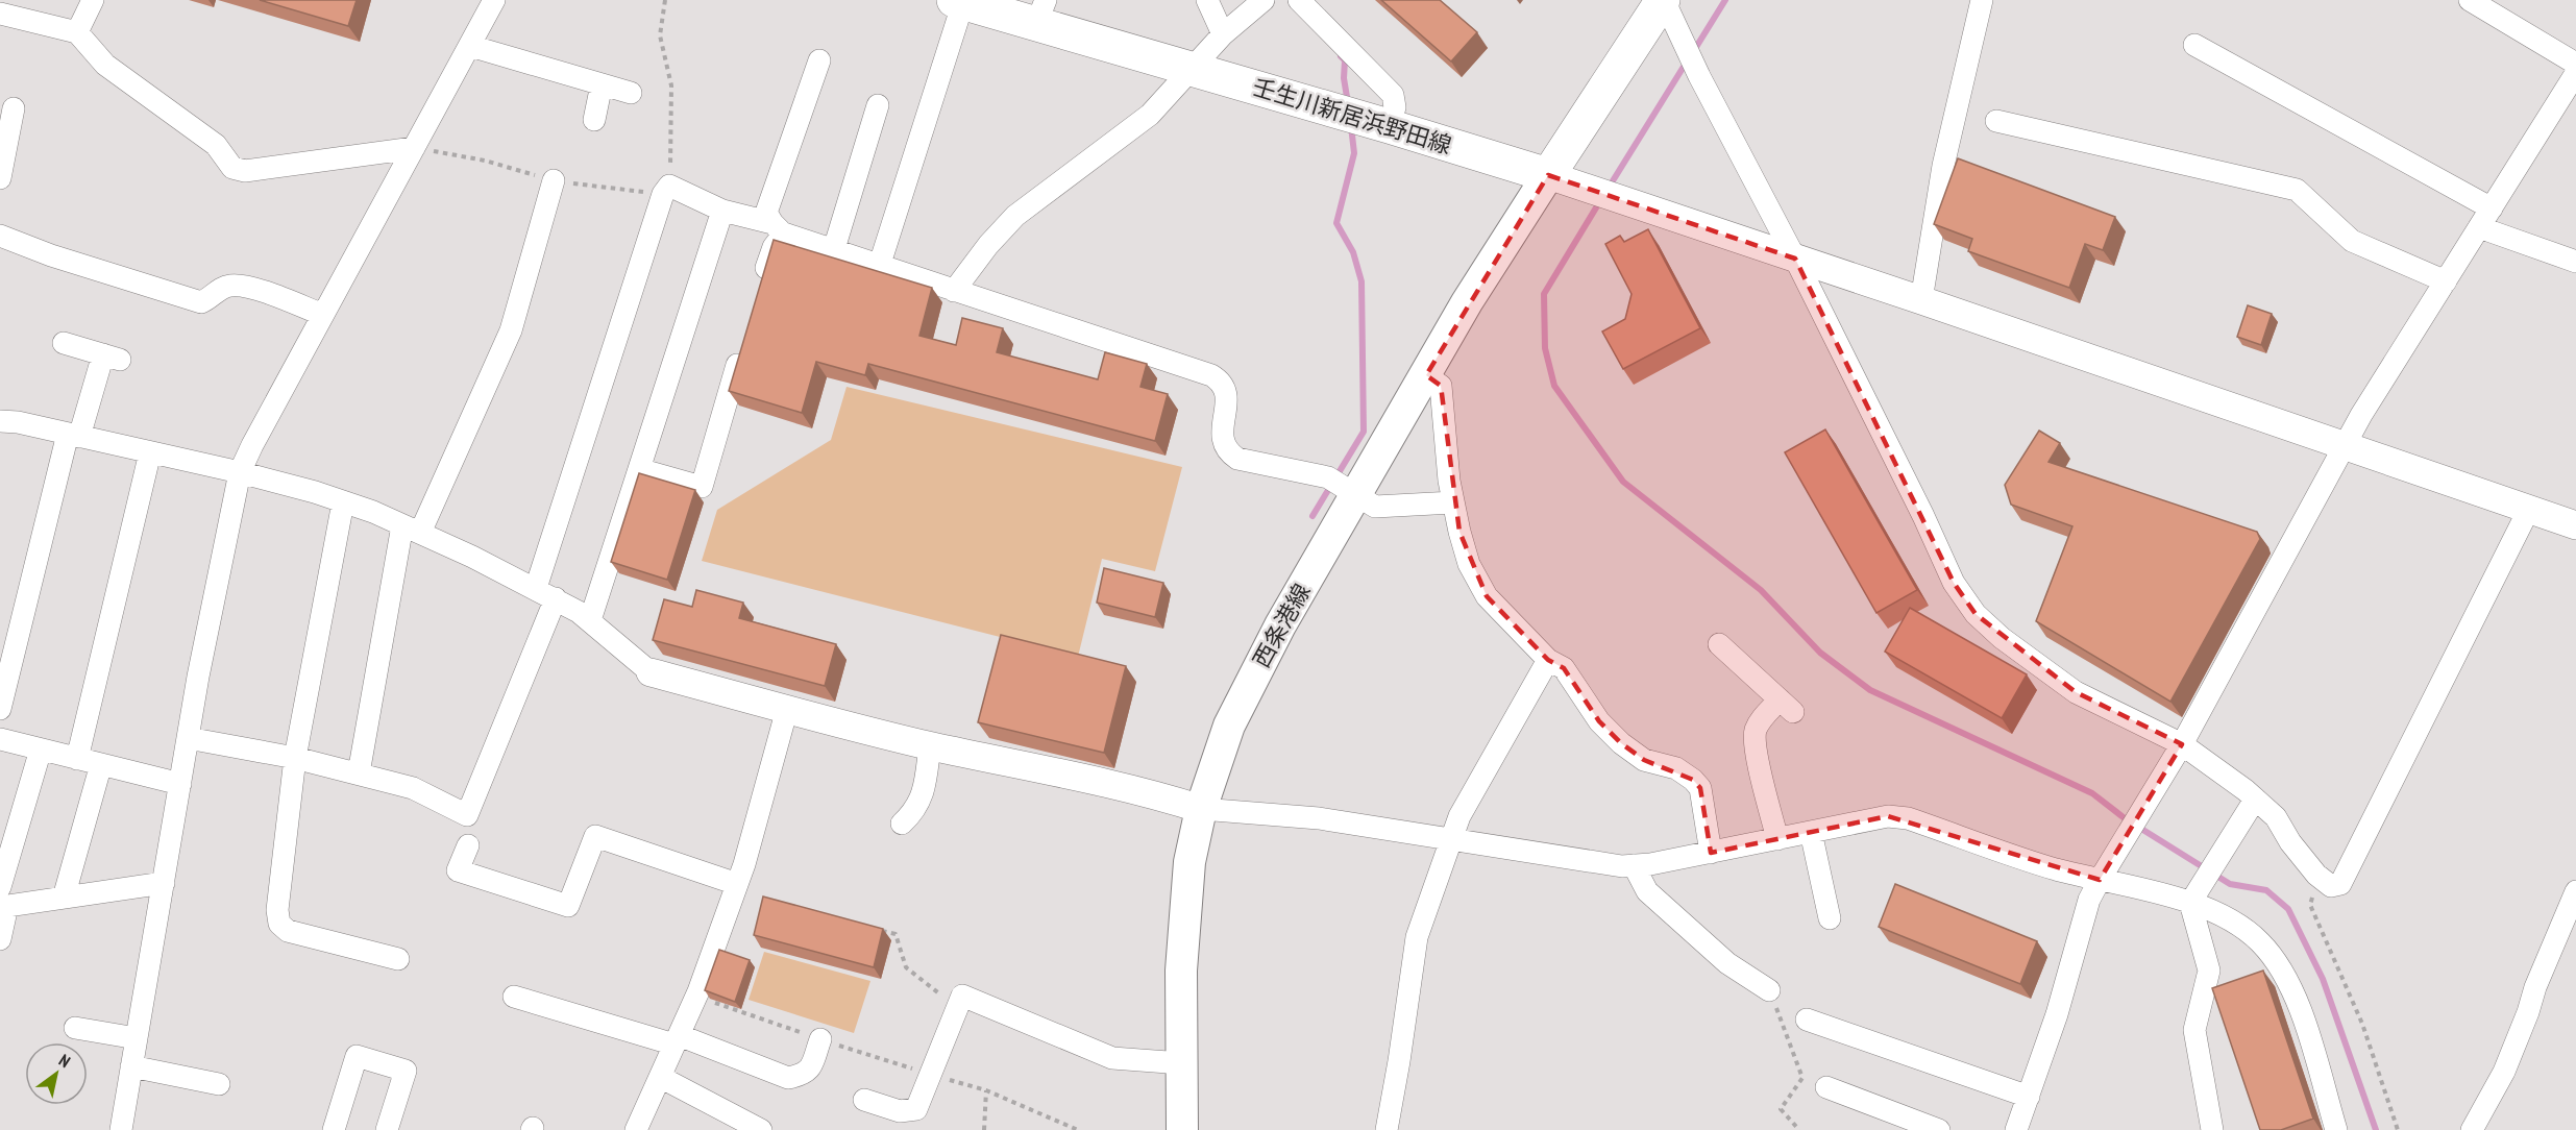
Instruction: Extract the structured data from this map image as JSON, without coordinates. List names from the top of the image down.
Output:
{
  "streets": {
    "main road": ["壬生川新居浜野田線", "西条港線"]
  },
  "crossings": [
    ["壬生川新居浜野田線", "西条港線"]
  ],
  "north": "top right"
}
